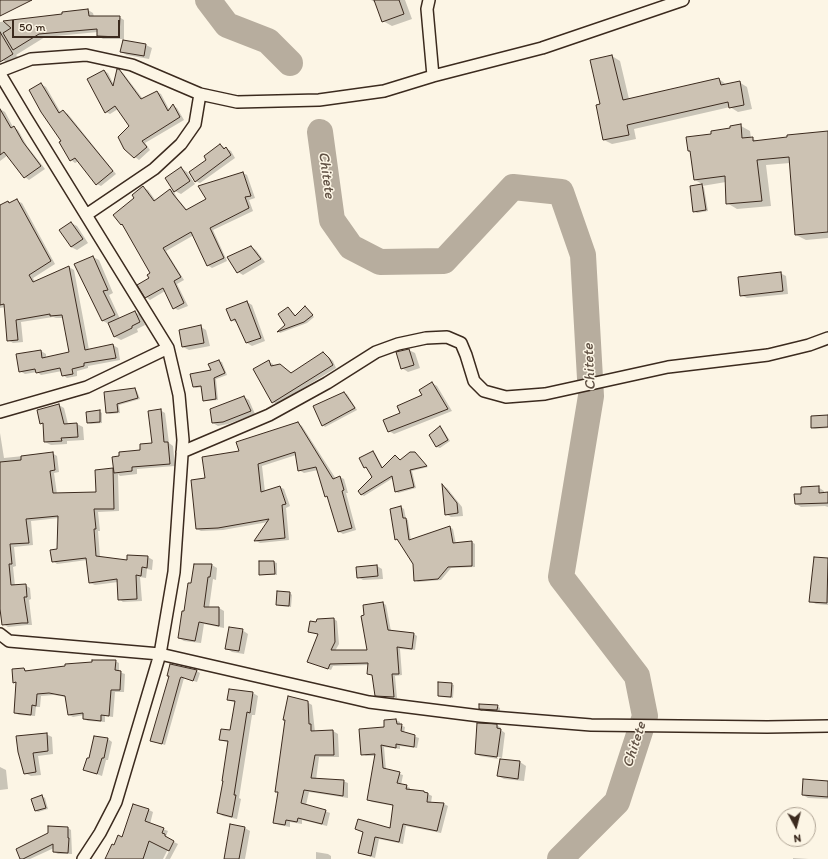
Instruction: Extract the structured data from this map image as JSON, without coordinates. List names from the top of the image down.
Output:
{
  "water": ["Chitete"],
  "scale_bar": "50 m",
  "north": "bottom"
}
